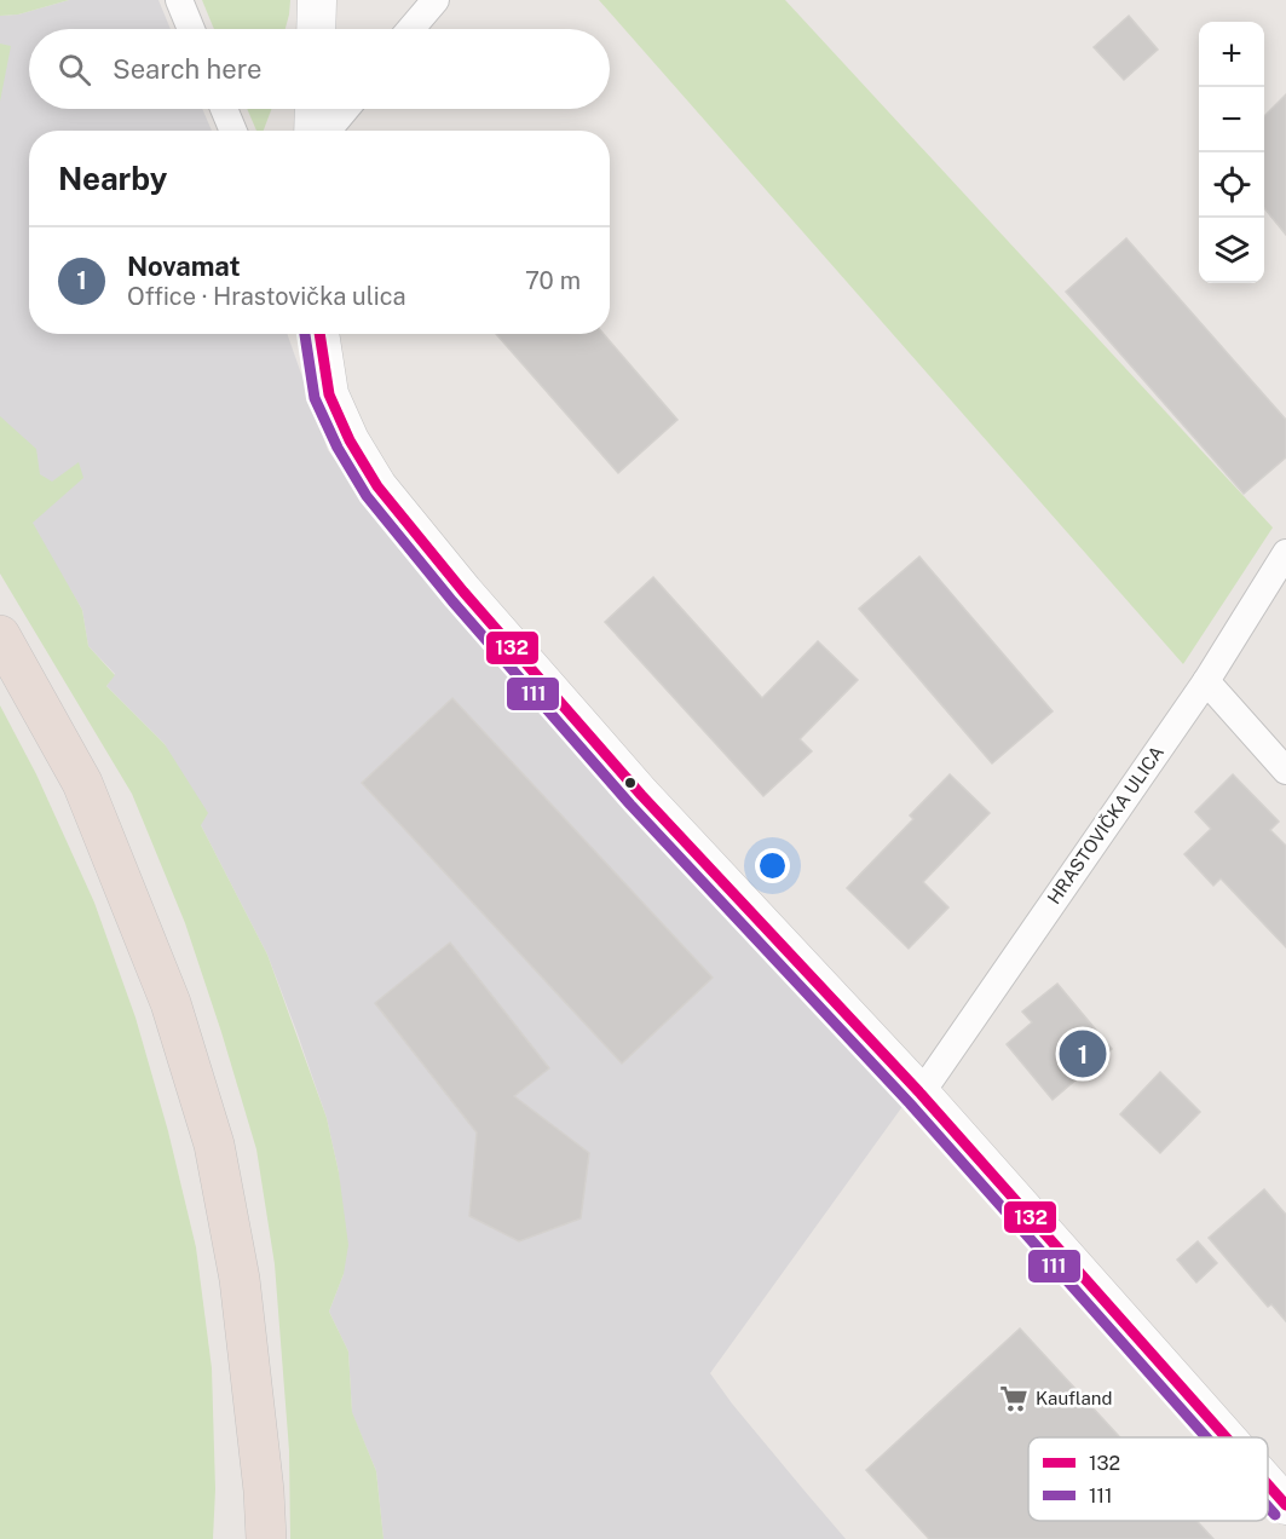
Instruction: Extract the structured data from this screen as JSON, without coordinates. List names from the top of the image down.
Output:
{
  "streets": {
    "street": ["HRASTOVIČKA ULICA"]
  },
  "places": {
    "supermarket": ["Kaufland"]
  },
  "lines": ["transit line 132", "transit line 111"],
  "legend": ["132", "111"],
  "page": {
    "map_buttons": ["+", "−"],
    "search": "Search here",
    "heading": "Nearby",
    "list": [
      {
        "mark": "1",
        "name": "Novamat",
        "note": "Office · Hrastovička ulica",
        "value": "70 m"
      }
    ],
    "pins": "1"
  }
}
